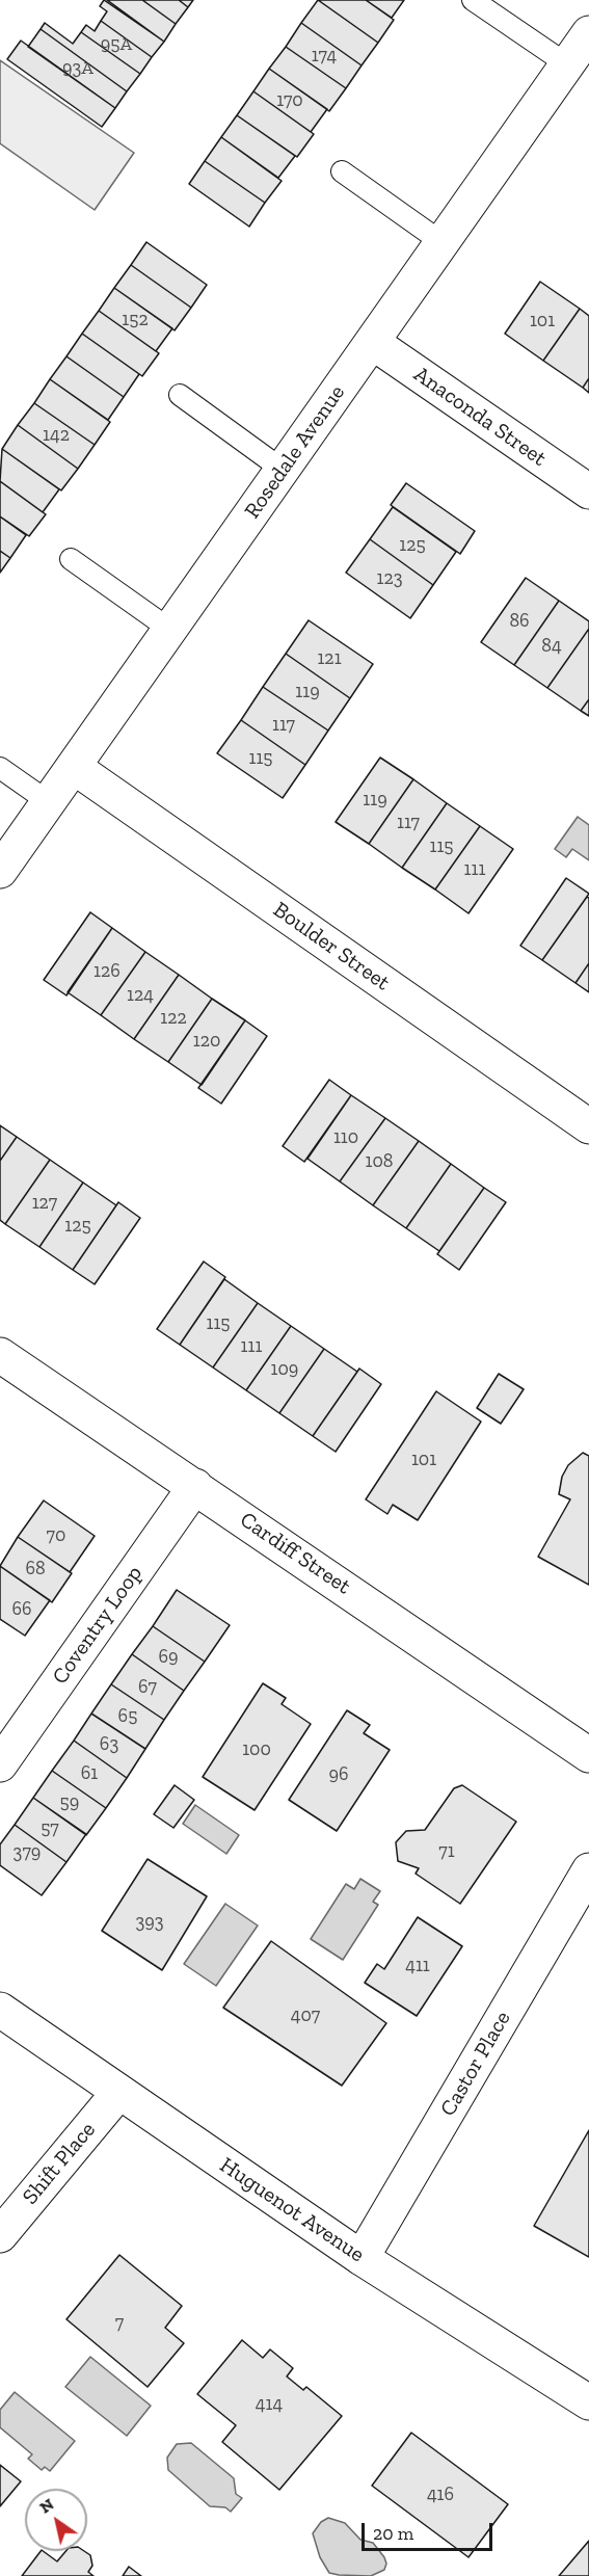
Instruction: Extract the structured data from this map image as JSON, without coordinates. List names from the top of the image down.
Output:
{
  "streets": {
    "street": [
      "Anaconda Street",
      "Rosedale Avenue",
      "Boulder Street",
      "Cardiff Street",
      "Coventry Loop",
      "Castor Place",
      "Shift Place",
      "Huguenot Avenue"
    ]
  },
  "crossings": [
    ["Anaconda Street", "Rosedale Avenue"],
    ["Rosedale Avenue", "Boulder Street"],
    ["Cardiff Street", "Coventry Loop"],
    ["Castor Place", "Huguenot Avenue"],
    ["Shift Place", "Huguenot Avenue"]
  ],
  "house_numbers": [
    "95A",
    "174",
    "93A",
    "170",
    "152",
    "101",
    "142",
    "125",
    "123",
    "86",
    "84",
    "121",
    "119",
    "117",
    "115",
    "119",
    "117",
    "115",
    "111",
    "126",
    "124",
    "122",
    "120",
    "110",
    "108",
    "127",
    "125",
    "115",
    "111",
    "109",
    "101",
    "70",
    "68",
    "66",
    "69",
    "67",
    "65",
    "63",
    "100",
    "61",
    "96",
    "59",
    "57",
    "71",
    "379",
    "393",
    "411",
    "407",
    "7",
    "414",
    "416"
  ],
  "scale_bar": "20 m",
  "north": "top left"
}
